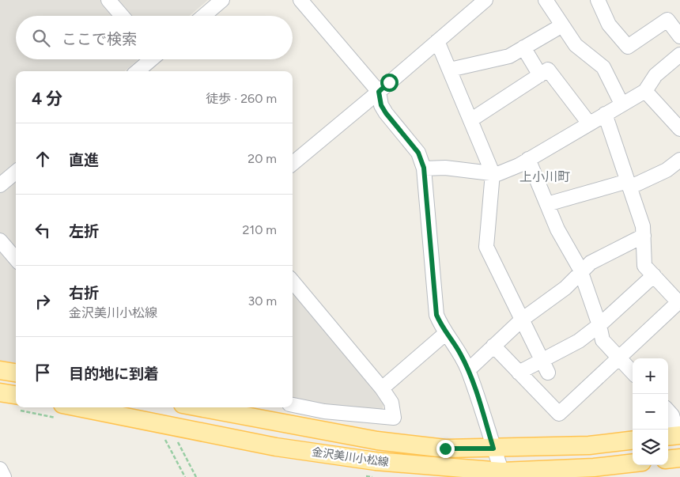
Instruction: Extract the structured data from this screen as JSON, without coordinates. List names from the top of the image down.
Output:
{
  "streets": {
    "main road": ["金沢美川小松線"]
  },
  "districts": ["上小川町"],
  "page": {
    "search": "ここで検索",
    "heading": ["4 分", "徒歩 · 260 m"],
    "list": [
      ["直進", "20 m"],
      ["左折", "210 m"],
      ["右折", "金沢美川小松線", "30 m"],
      "目的地に到着"
    ],
    "map_buttons": ["+", "−"]
  }
}
